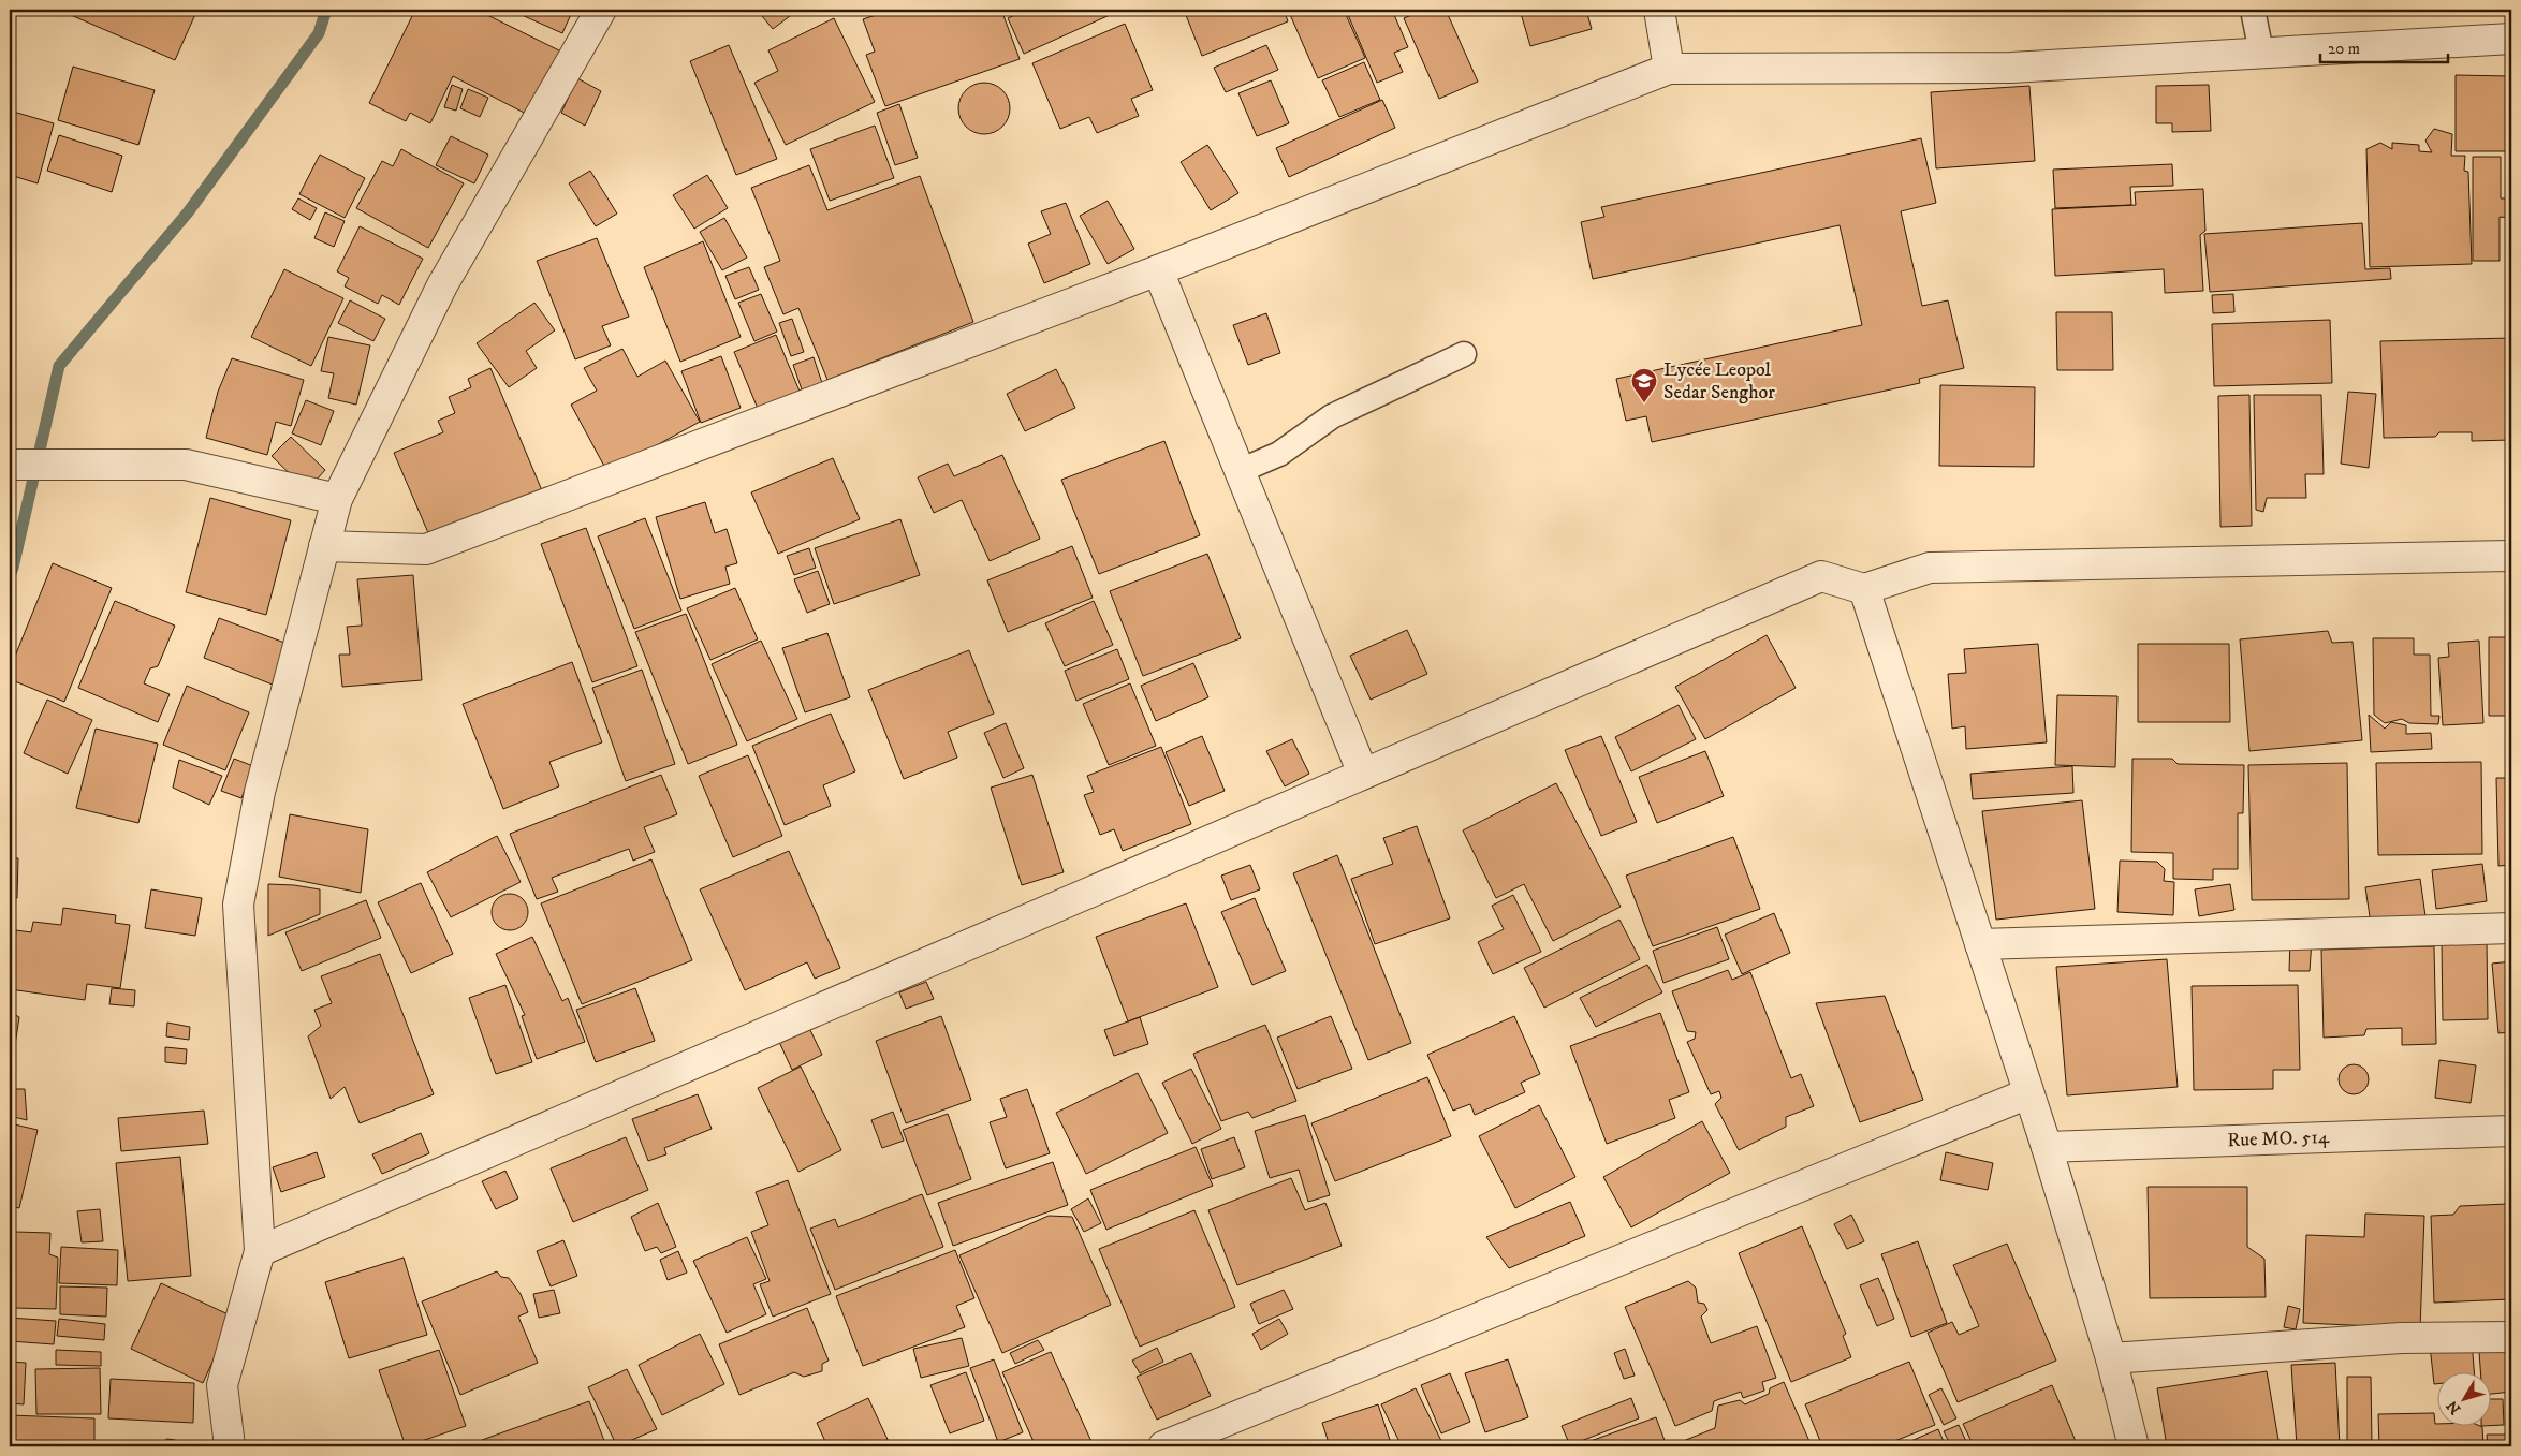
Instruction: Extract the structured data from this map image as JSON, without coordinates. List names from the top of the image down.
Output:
{
  "streets": {
    "street": ["Rue MO. 514"]
  },
  "places": {
    "school or university": ["Lycée Leopol Sedar Senghor"]
  },
  "scale_bar": "20 m",
  "north": "bottom left"
}
